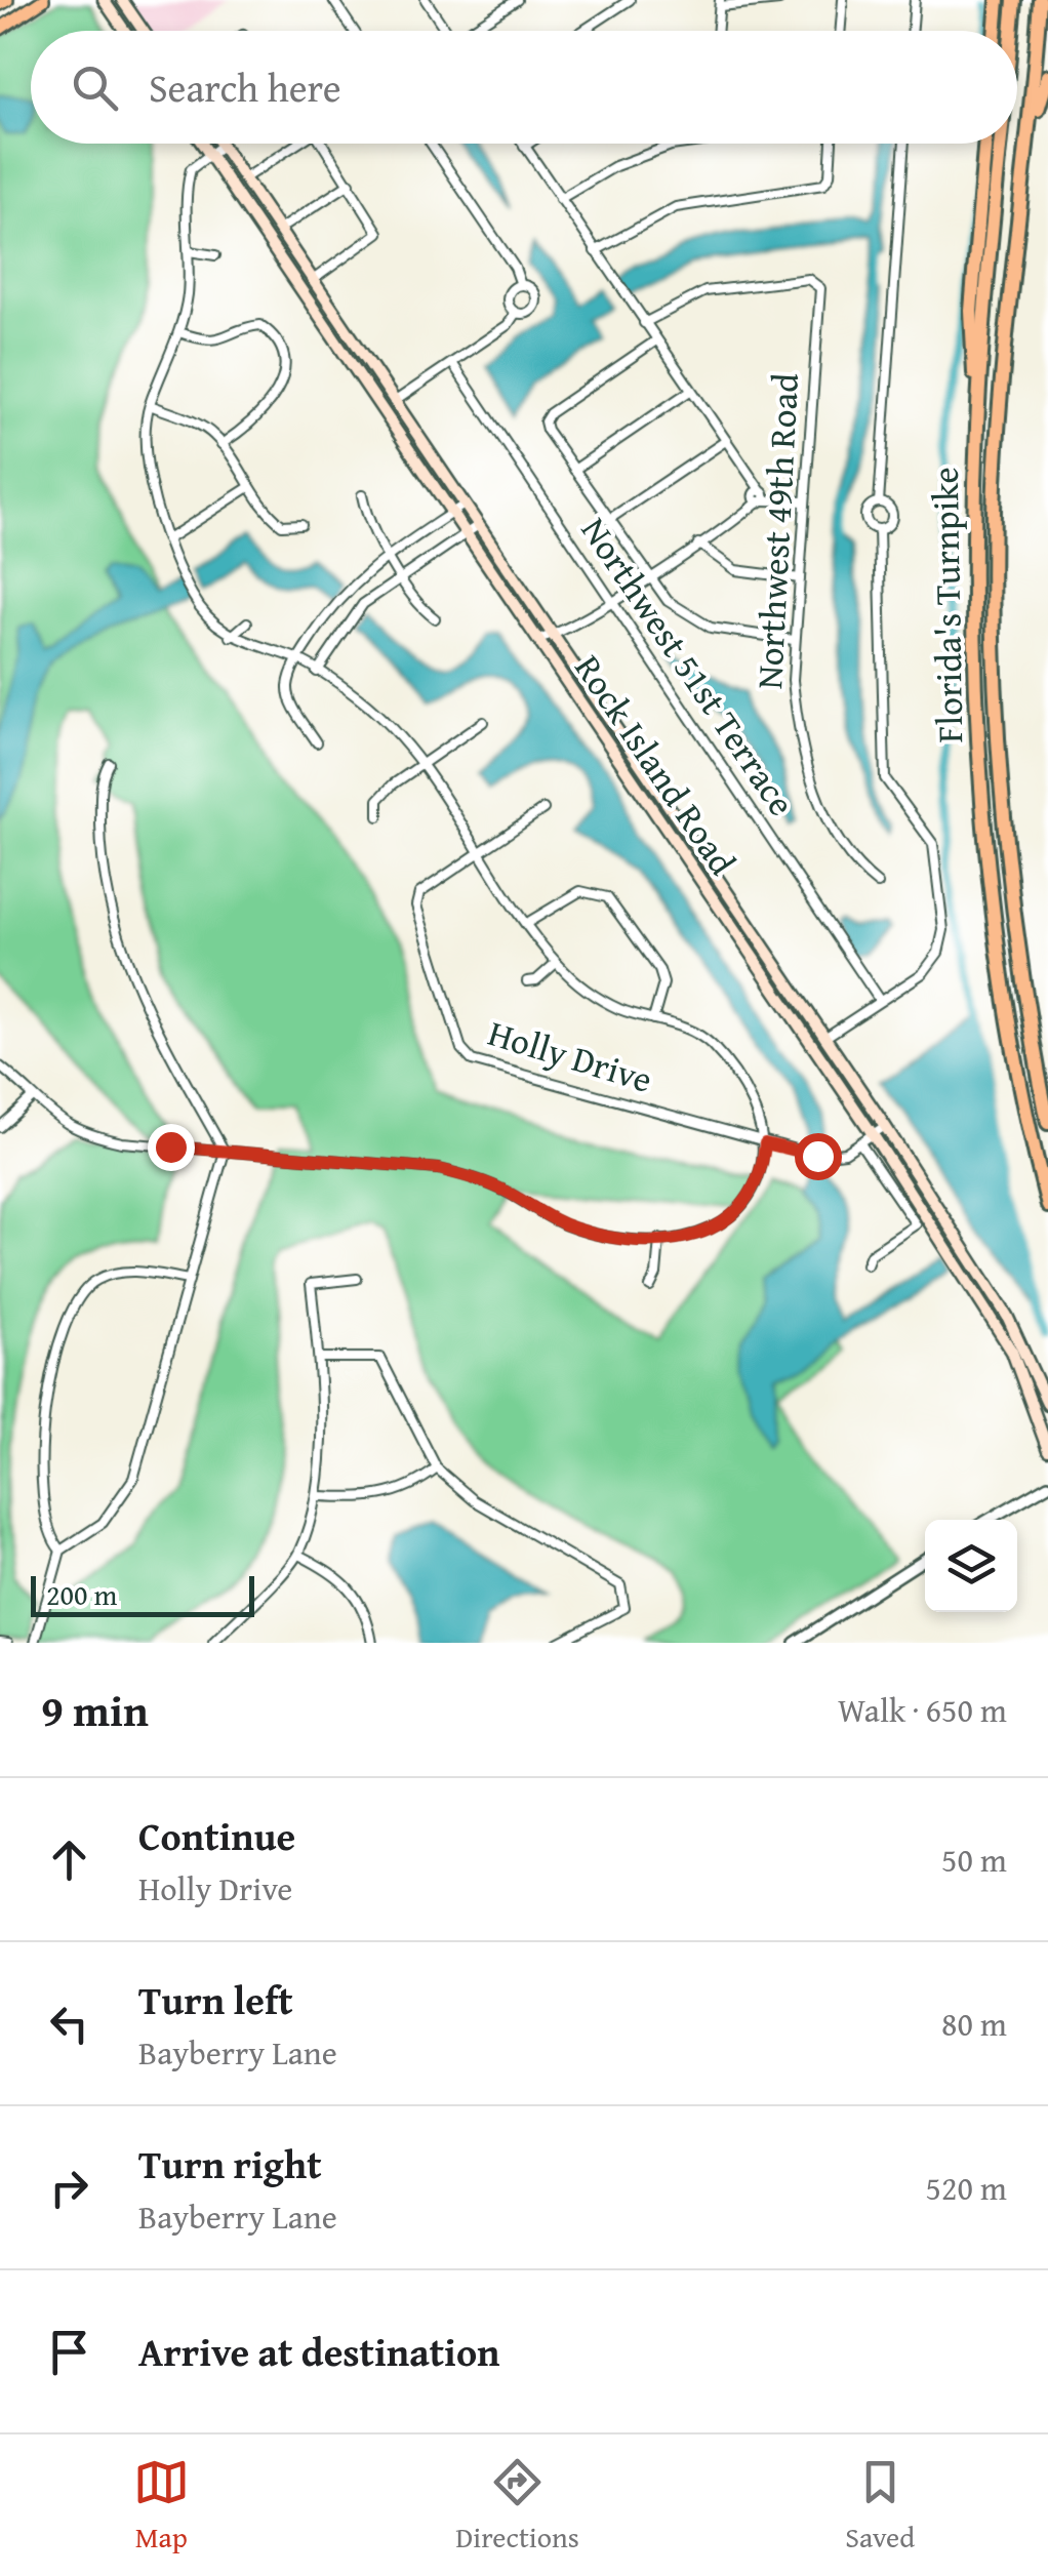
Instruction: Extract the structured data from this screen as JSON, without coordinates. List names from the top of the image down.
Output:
{
  "streets": {
    "highway": ["Florida's Turnpike"],
    "main road": ["Rock Island Road"],
    "street": ["Northwest 49th Road", "Northwest 51st Terrace", "Holly Drive"]
  },
  "crossings": [
    ["Rock Island Road", "Holly Drive"]
  ],
  "scale_bar": "200 m",
  "page": {
    "search": "Search here",
    "scale": "200 m",
    "heading": ["9 min", "Walk · 650 m"],
    "list": [
      ["Continue", "Holly Drive", "50 m"],
      ["Turn left", "Bayberry Lane", "80 m"],
      ["Turn right", "Bayberry Lane", "520 m"],
      "Arrive at destination"
    ],
    "nav": ["Map", "Directions", "Saved"]
  }
}
